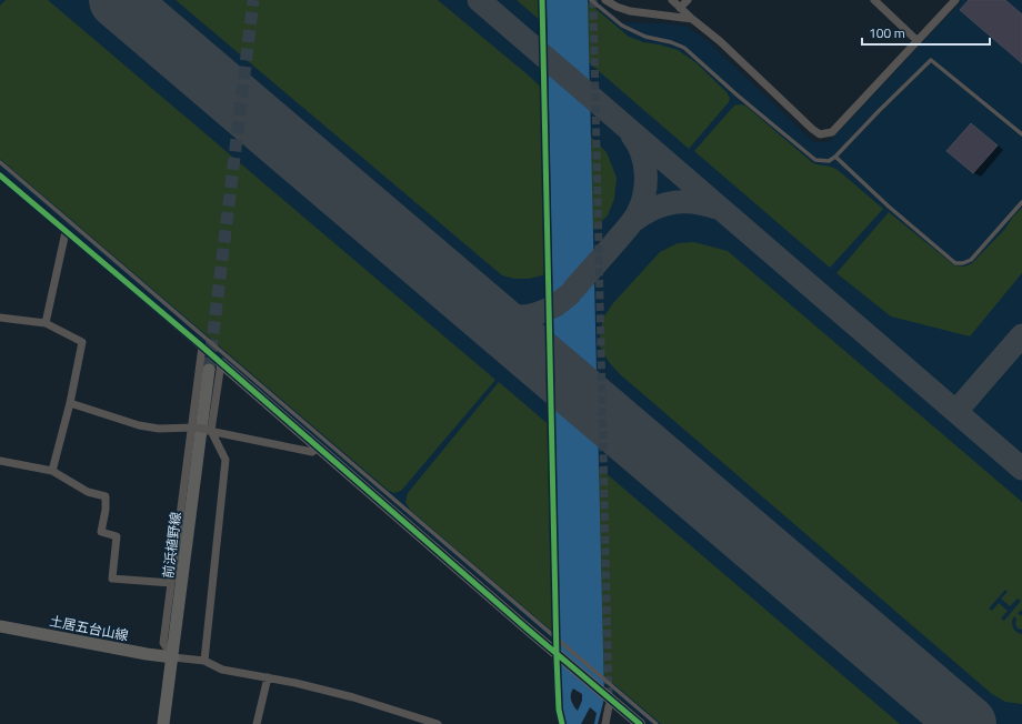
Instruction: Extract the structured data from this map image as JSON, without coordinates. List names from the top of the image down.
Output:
{
  "streets": {
    "main road": ["前浜植野線", "土居五台山線"]
  },
  "crossings": [
    ["前浜植野線", "土居五台山線"]
  ],
  "scale_bar": "100 m"
}
